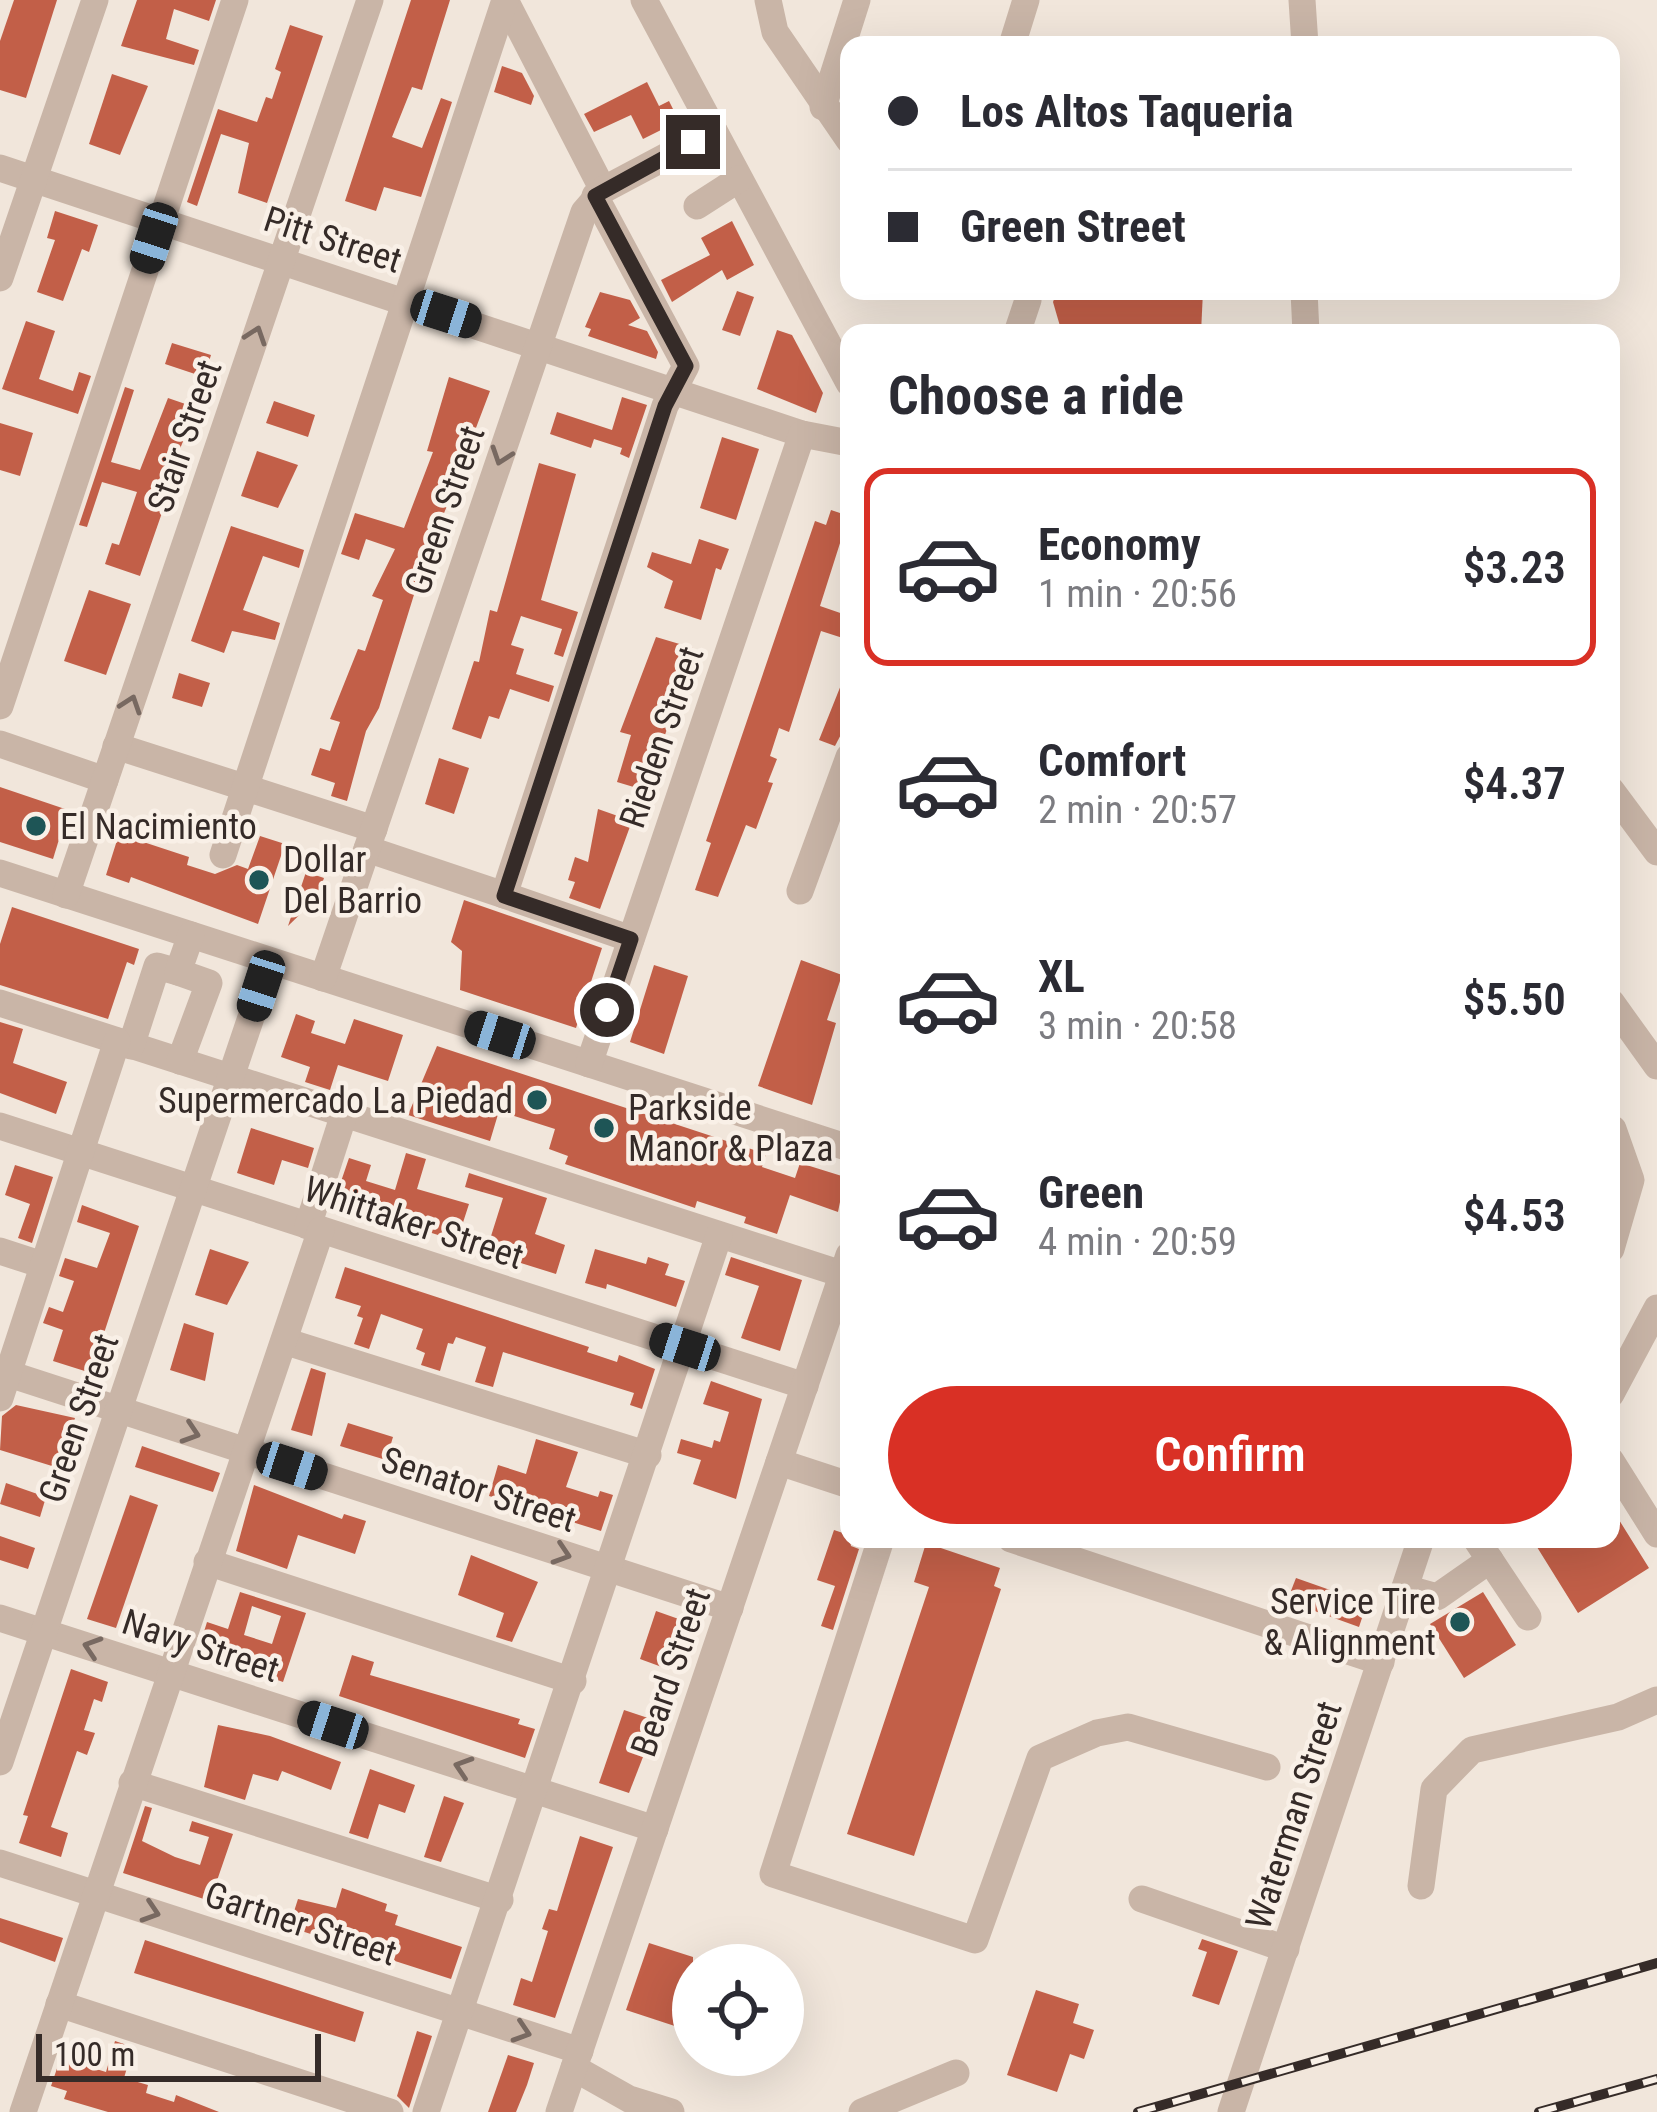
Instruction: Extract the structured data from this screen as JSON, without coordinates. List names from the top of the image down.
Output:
{
  "streets": {
    "street": [
      "Pitt Street",
      "Stair Street",
      "Green Street",
      "Rieden Street",
      "Whittaker Street",
      "Senator Street",
      "Navy Street",
      "Beard Street",
      "Waterman Street",
      "Gartner Street"
    ]
  },
  "crossings": [
    ["Pitt Street", "Stair Street"],
    ["Pitt Street", "Green Street"],
    ["Pitt Street", "Rieden Street"],
    ["Green Street", "Whittaker Street"],
    ["Green Street", "Senator Street"],
    ["Green Street", "Navy Street"],
    ["Whittaker Street", "Beard Street"],
    ["Senator Street", "Beard Street"],
    ["Navy Street", "Beard Street"],
    ["Beard Street", "Gartner Street"]
  ],
  "places": [
    "El Nacimiento",
    "Dollar Del Barrio",
    "Supermercado La Piedad",
    "Parkside Manor & Plaza",
    "Service Tire & Alignment"
  ],
  "scale_bar": "100 m",
  "page": {
    "banner": ["Los Altos Taqueria", "Green Street"],
    "heading": "Choose a ride",
    "list": [
      {
        "name": "Economy",
        "note": "1 min · 20:56",
        "value": "$3.23"
      },
      {
        "name": "Comfort",
        "note": "2 min · 20:57",
        "value": "$4.37"
      },
      {
        "name": "XL",
        "note": "3 min · 20:58",
        "value": "$5.50"
      },
      {
        "name": "Green",
        "note": "4 min · 20:59",
        "value": "$4.53"
      }
    ],
    "buttons": "Confirm",
    "scale": "100 m"
  }
}
